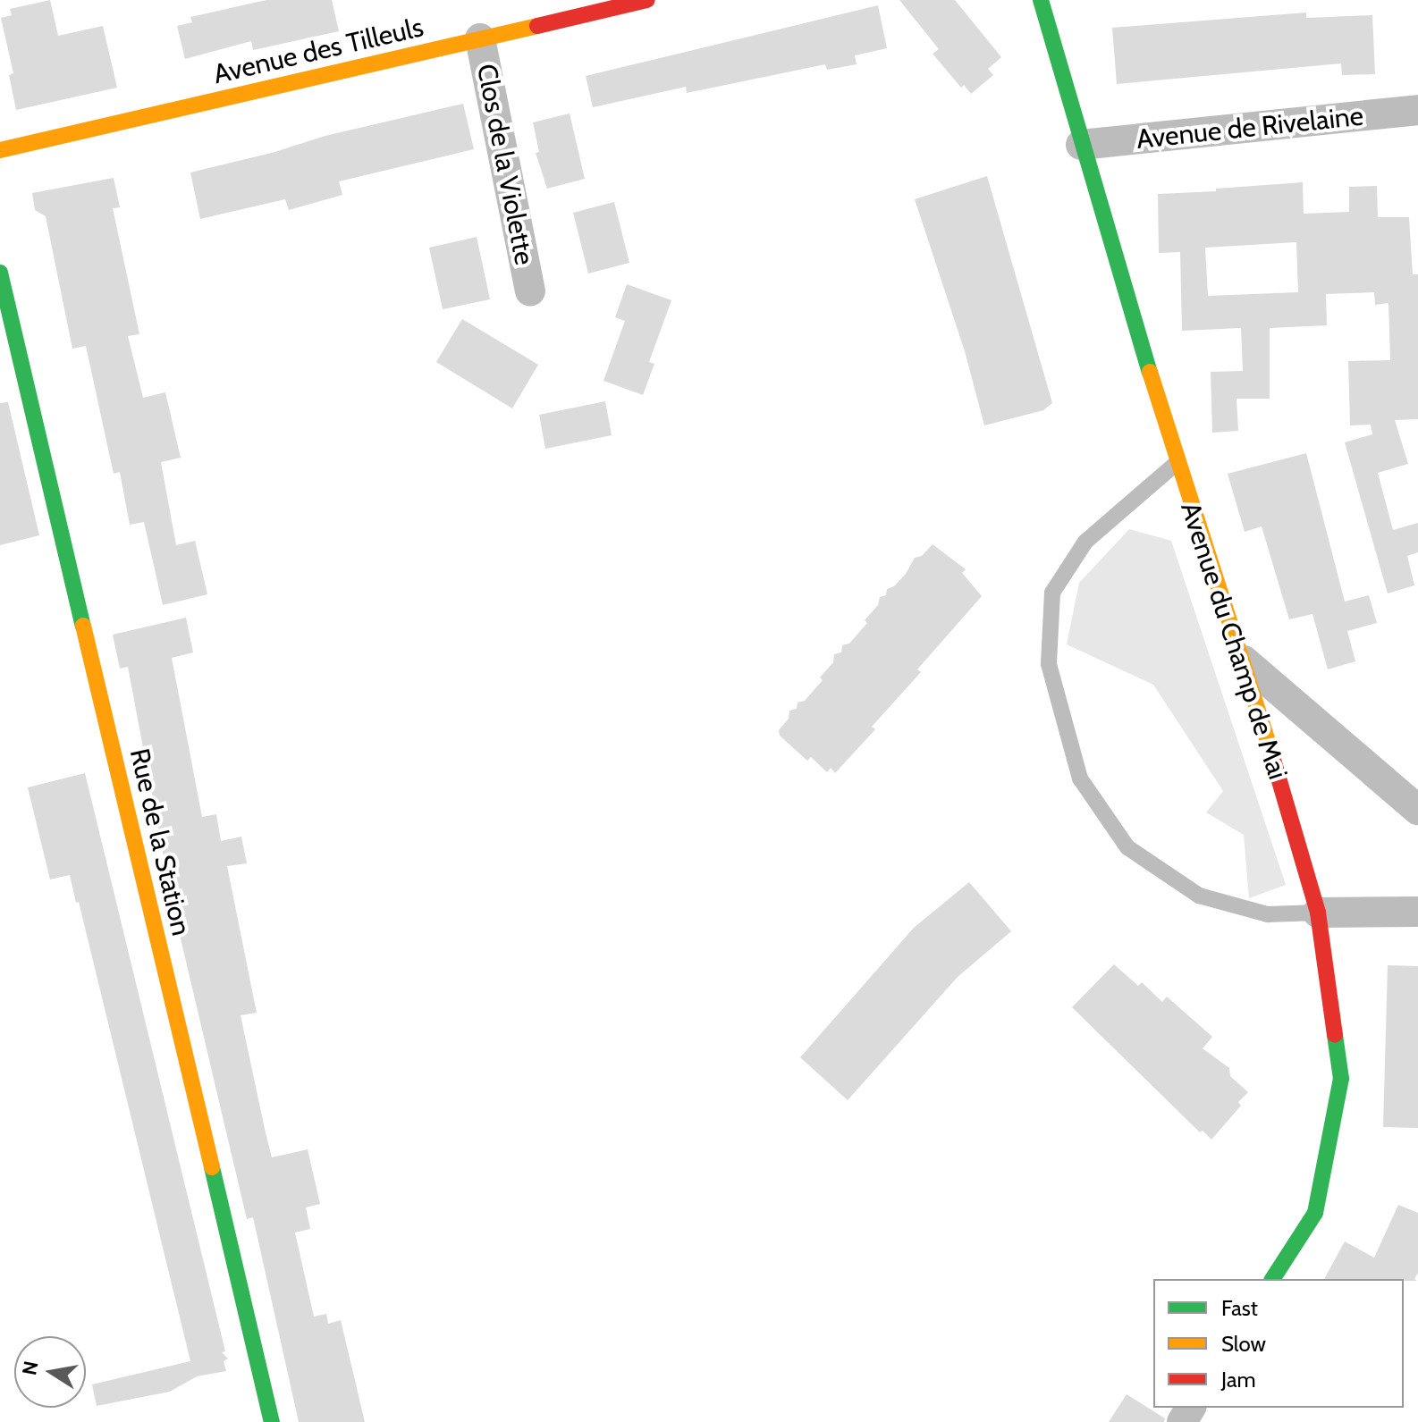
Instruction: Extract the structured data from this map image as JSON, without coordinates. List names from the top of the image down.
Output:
{
  "streets": {
    "street": [
      "Avenue des Tilleuls",
      "Avenue de Rivelaine",
      "Clos de la Violette",
      "Avenue du Champ de Mai",
      "Rue de la Station"
    ]
  },
  "crossings": [
    ["Avenue des Tilleuls", "Clos de la Violette"],
    ["Avenue de Rivelaine", "Avenue du Champ de Mai"]
  ],
  "legend": ["Fast", "Slow", "Jam"],
  "north": "left"
}
